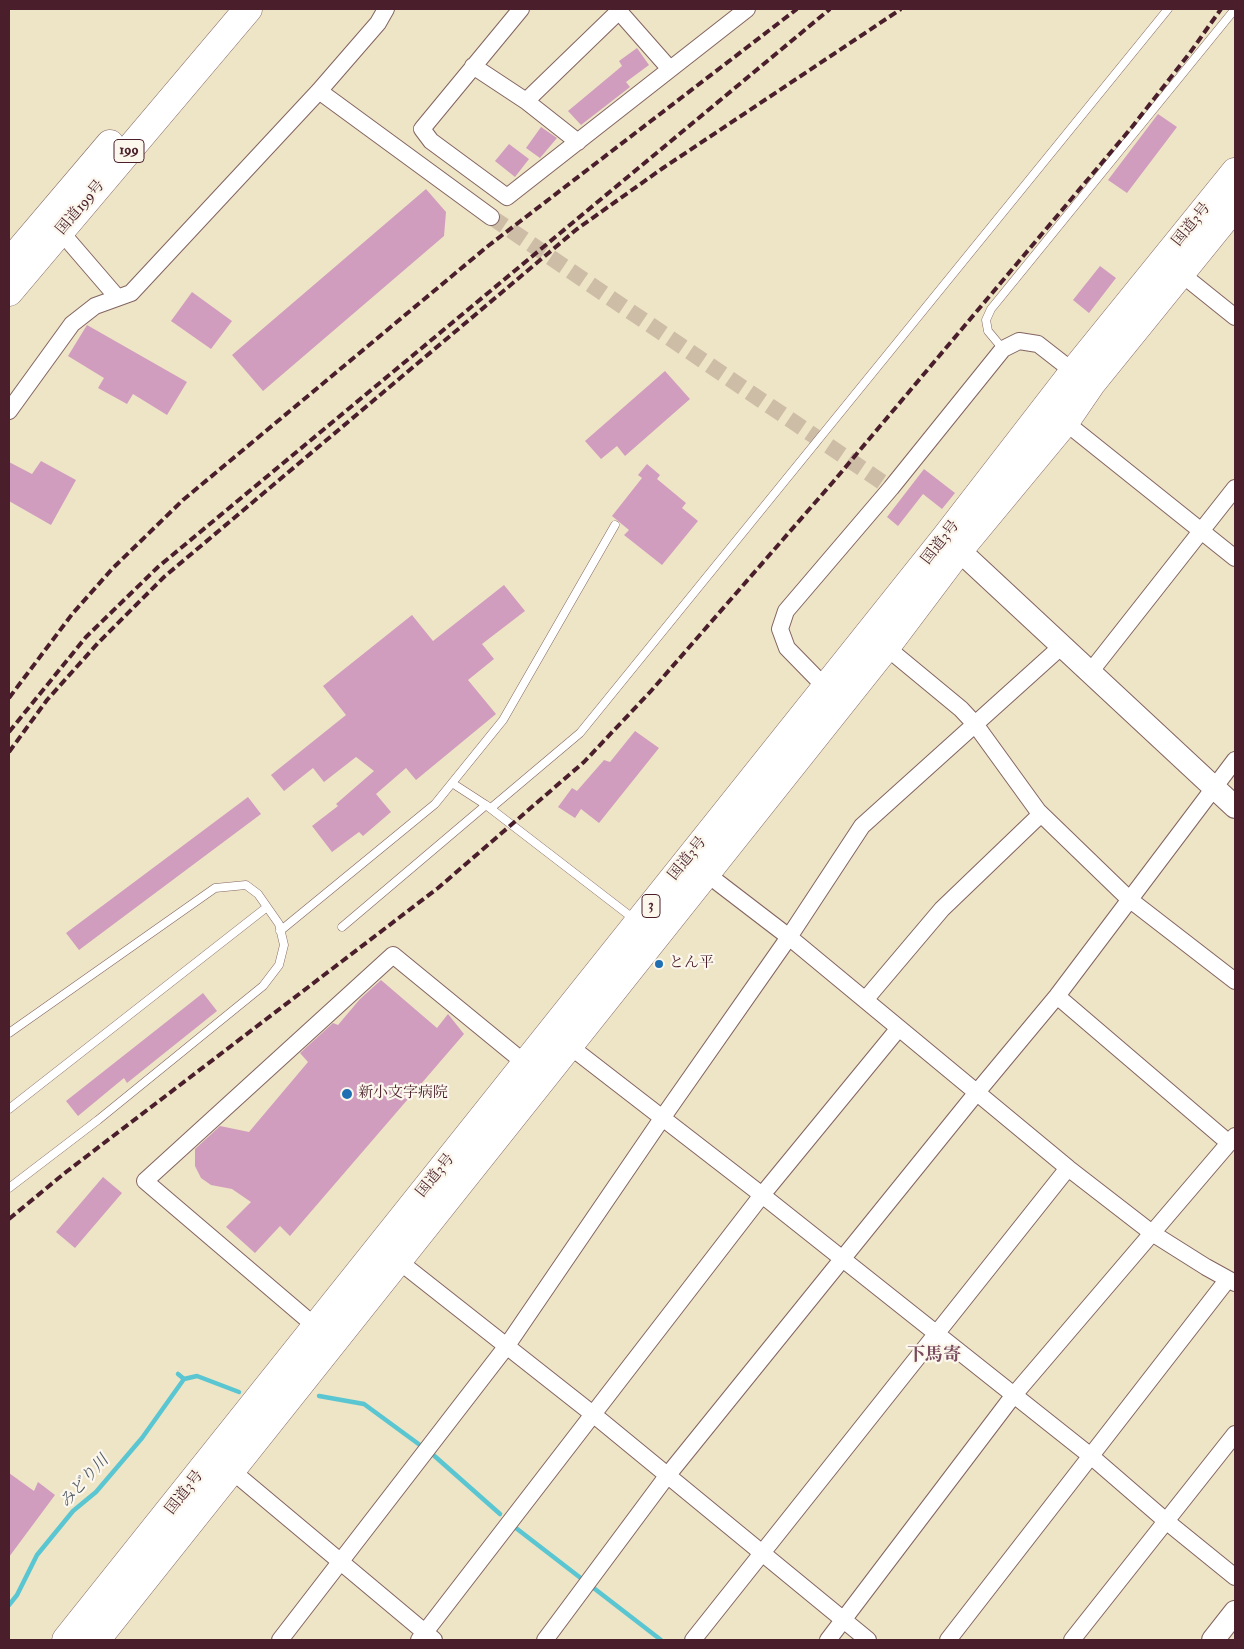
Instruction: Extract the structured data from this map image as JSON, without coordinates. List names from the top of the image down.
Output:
{
  "streets": {
    "highway": [
      "199",
      "国道199号",
      "国道3号",
      "3"
    ]
  },
  "districts": ["下馬寄"],
  "water": ["みどり川"],
  "places": ["とん平", "新小文字病院"]
}
